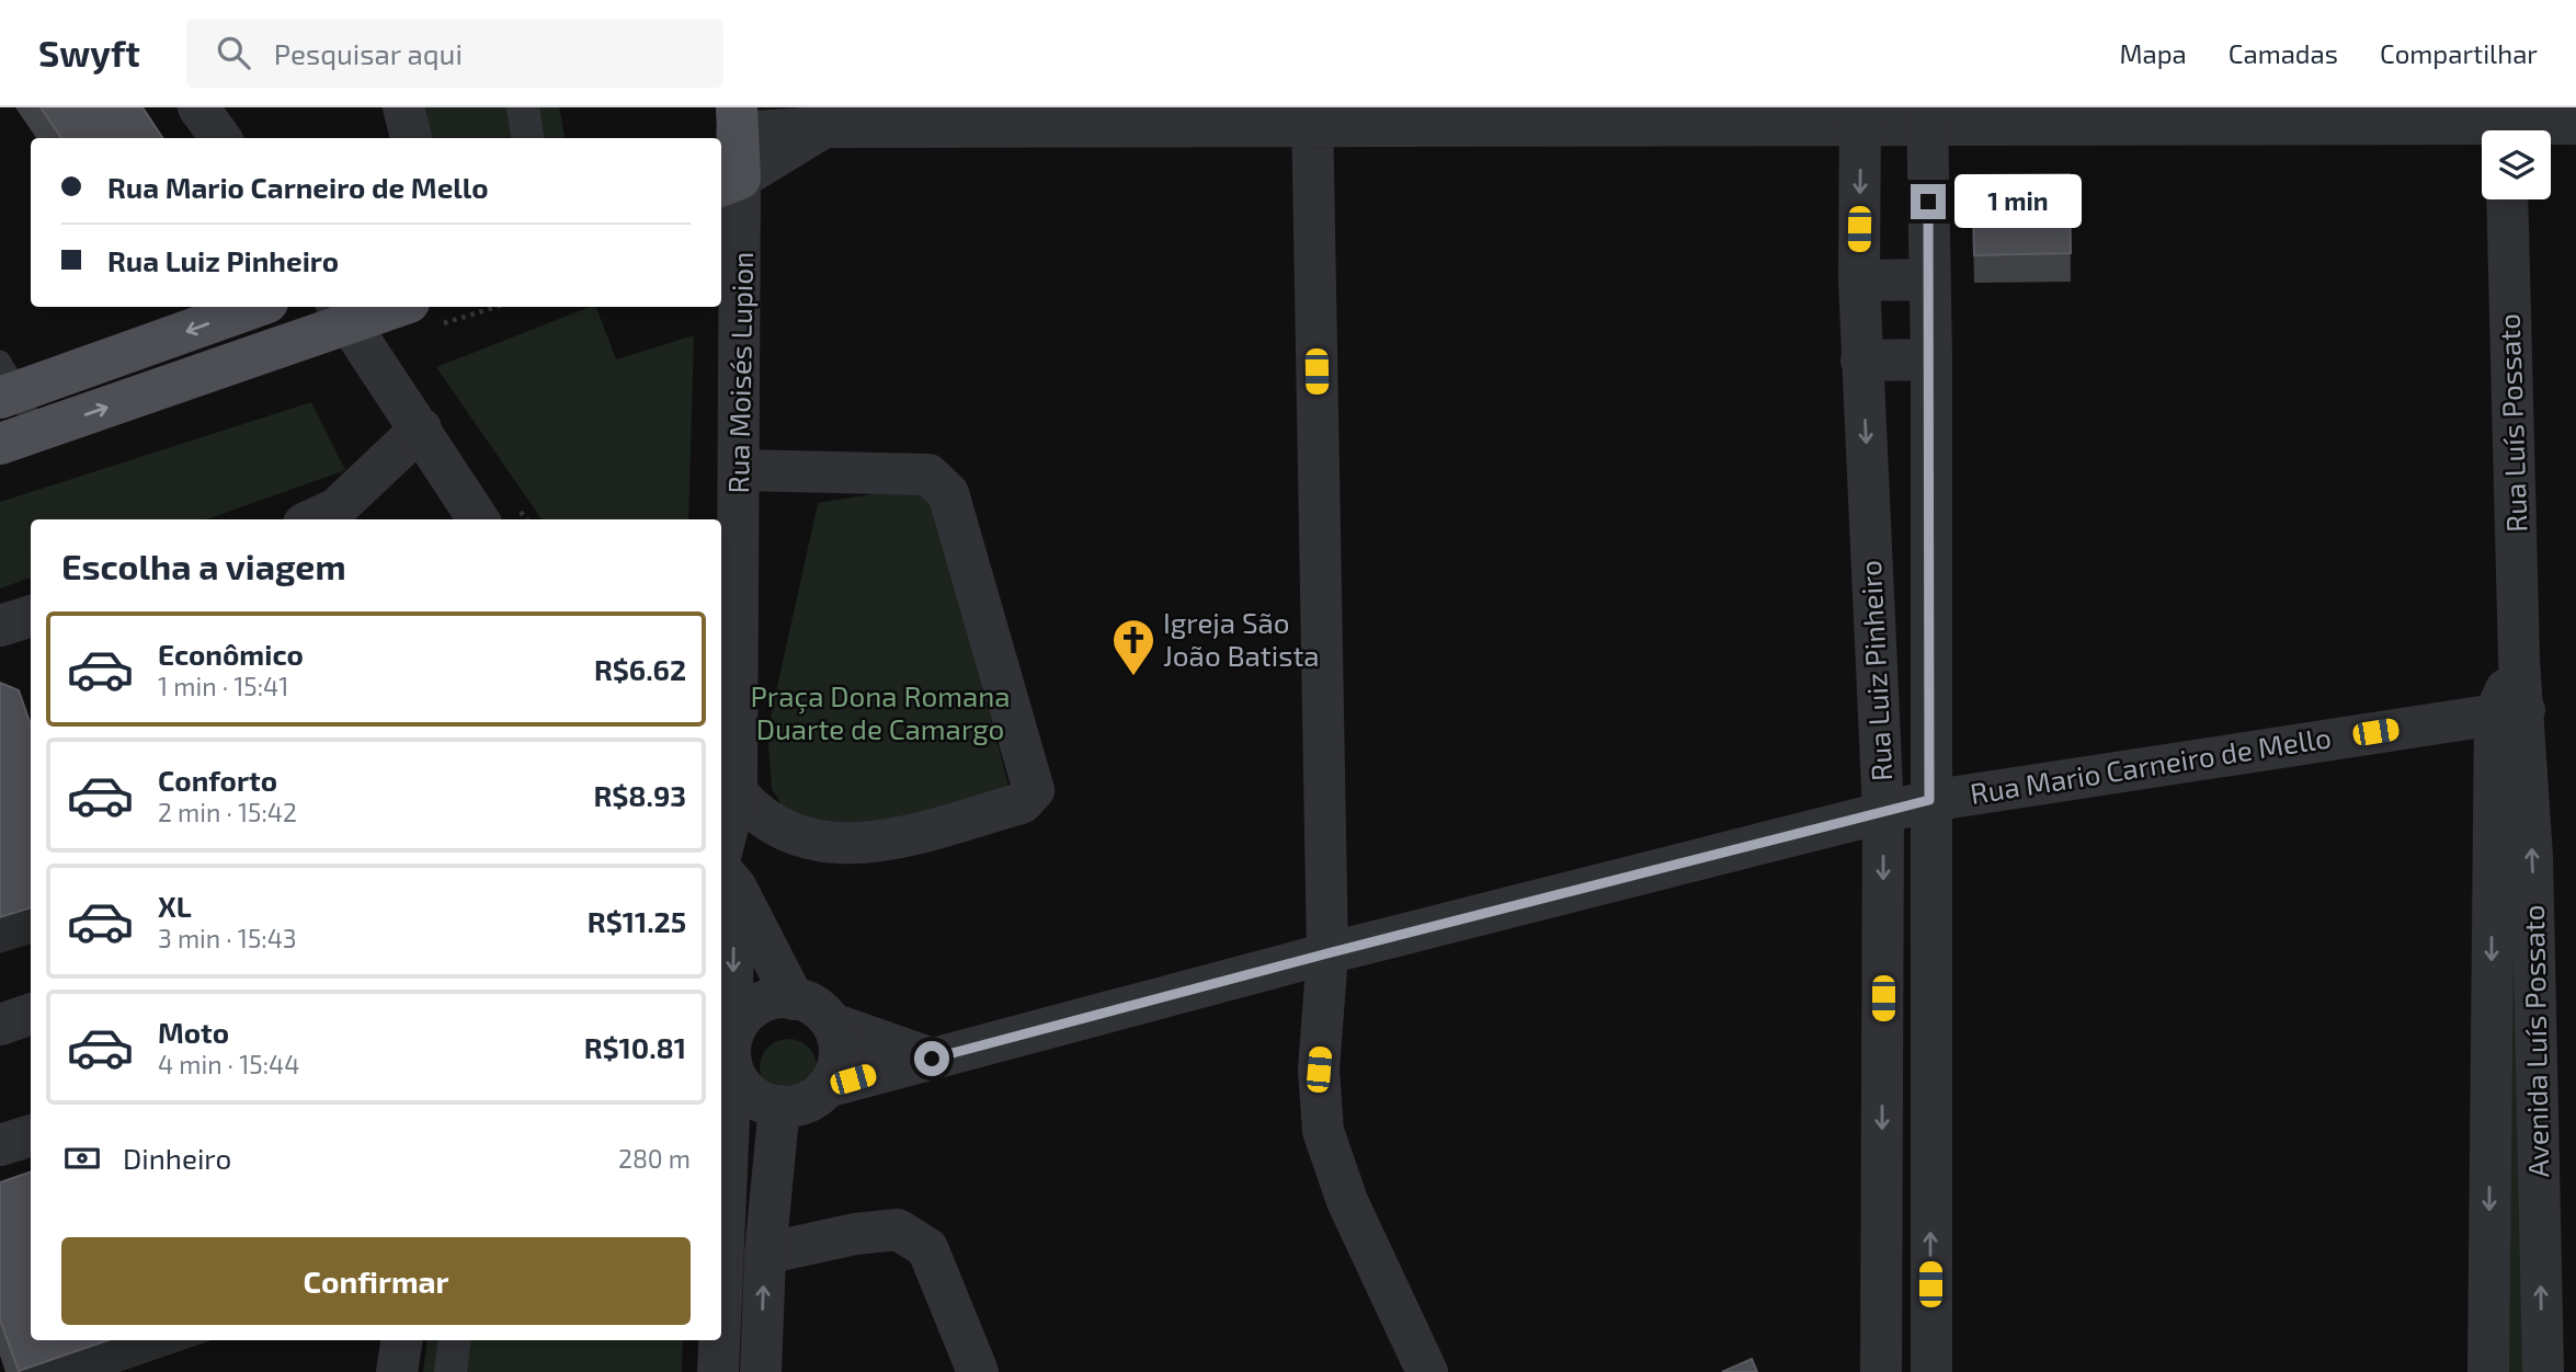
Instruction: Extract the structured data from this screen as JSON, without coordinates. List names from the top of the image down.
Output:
{
  "streets": {
    "main road": ["Rua Moisés Lupion"],
    "street": [
      "Rua Luís Possato",
      "Rua Luiz Pinheiro",
      "Rua Mario Carneiro de Mello",
      "Avenida Luís Possato"
    ]
  },
  "crossings": [
    ["Rua Moisés Lupion", "Rua Mario Carneiro de Mello"],
    ["Rua Luís Possato", "Rua Mario Carneiro de Mello"],
    ["Rua Luís Possato", "Avenida Luís Possato"],
    ["Rua Luiz Pinheiro", "Rua Mario Carneiro de Mello"],
    ["Rua Mario Carneiro de Mello", "Avenida Luís Possato"]
  ],
  "parks": ["Praça Dona Romana Duarte de Camargo"],
  "places": {
    "church": ["Igreja São João Batista"]
  },
  "page": {
    "header": "Swyft",
    "search": "Pesquisar aqui",
    "nav": ["Mapa", "Camadas", "Compartilhar"],
    "banner": ["Rua Mario Carneiro de Mello", "Rua Luiz Pinheiro"],
    "bubble": "1 min",
    "heading": "Escolha a viagem",
    "list": [
      {
        "name": "Econômico",
        "note": "1 min · 15:41",
        "value": "R$6.62"
      },
      {
        "name": "Conforto",
        "note": "2 min · 15:42",
        "value": "R$8.93"
      },
      {
        "name": "XL",
        "note": "3 min · 15:43",
        "value": "R$11.25"
      },
      {
        "name": "Moto",
        "note": "4 min · 15:44",
        "value": "R$10.81"
      }
    ],
    "pay": ["Dinheiro", "280 m"],
    "buttons": "Confirmar"
  }
}
